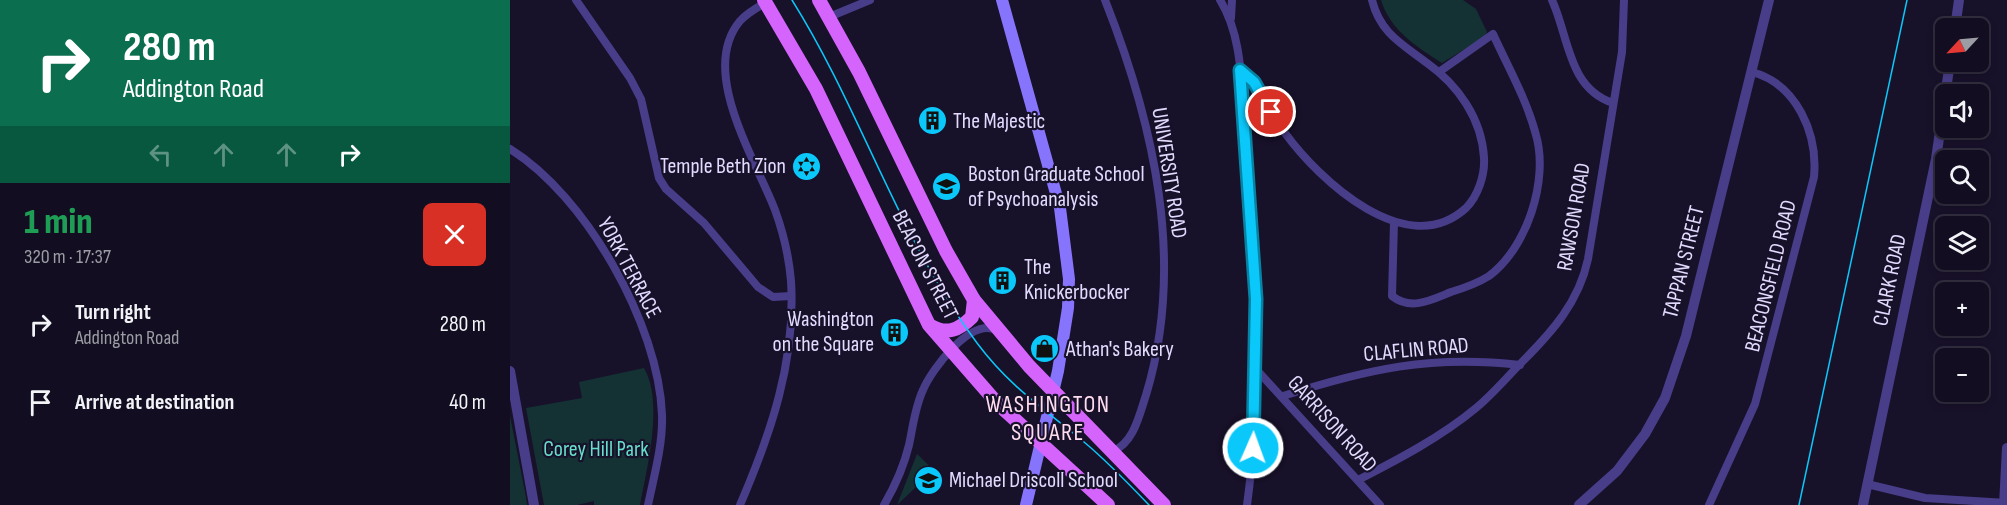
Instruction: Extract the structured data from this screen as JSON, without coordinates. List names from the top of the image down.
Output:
{
  "streets": {
    "main road": ["BEACON STREET"],
    "street": [
      "UNIVERSITY ROAD",
      "RAWSON ROAD",
      "TAPPAN STREET",
      "YORK TERRACE",
      "BEACONSFIELD ROAD",
      "CLARK ROAD",
      "CLAFLIN ROAD",
      "GARRISON ROAD"
    ]
  },
  "crossings": [
    ["UNIVERSITY ROAD", "BEACON STREET"],
    ["RAWSON ROAD", "CLAFLIN ROAD"],
    ["RAWSON ROAD", "GARRISON ROAD"],
    ["TAPPAN STREET", "BEACONSFIELD ROAD"],
    ["CLAFLIN ROAD", "GARRISON ROAD"]
  ],
  "districts": ["WASHINGTON SQUARE"],
  "parks": ["Corey Hill Park"],
  "places": {
    "building": ["The Majestic", "The Knickerbocker", "Washington on the Square"],
    "synagogue": ["Temple Beth Zion"],
    "school or university": ["Boston Graduate School of Psychoanalysis", "Michael Driscoll School"],
    "shop": ["Athan's Bakery"]
  },
  "north": "bottom left",
  "page": {
    "turn": ["280 m", "Addington Road"],
    "map_buttons": ["+", "−"],
    "heading": ["1 min", "320 m · 17:37"],
    "list": [
      {
        "name": "Turn right",
        "note": "Addington Road",
        "value": "280 m"
      },
      {
        "name": "Arrive at destination",
        "value": "40 m"
      }
    ]
  }
}
